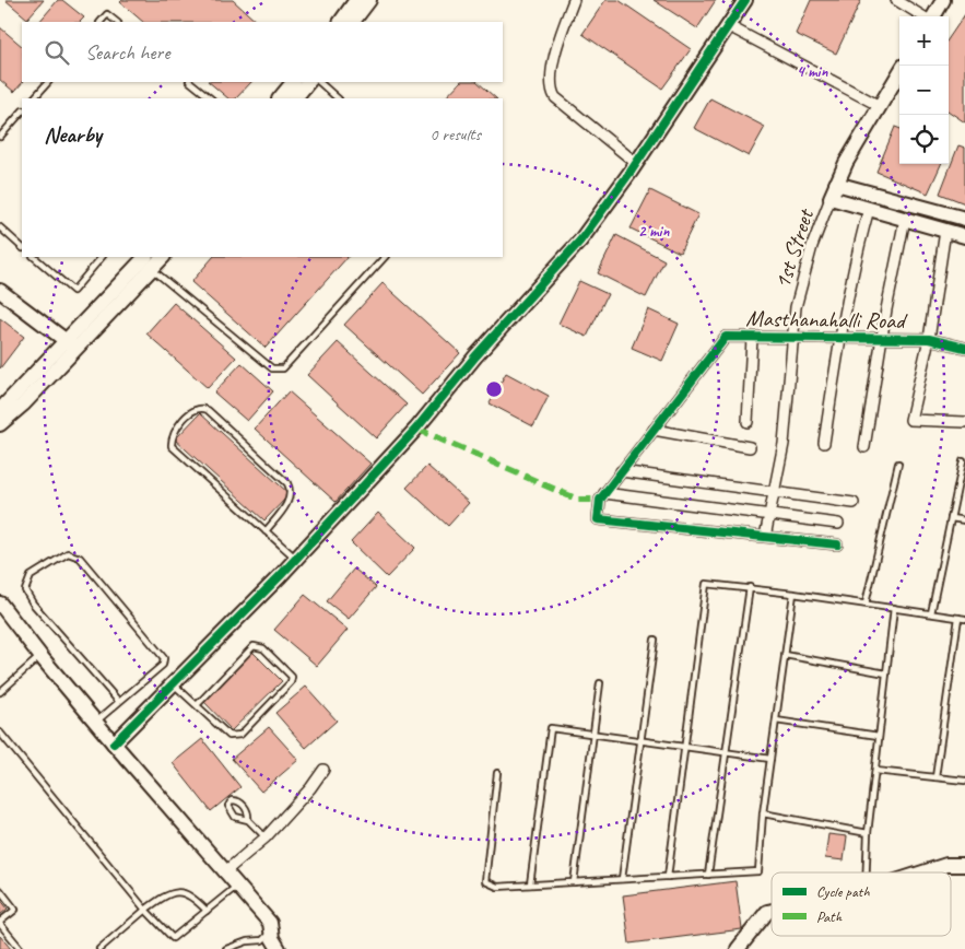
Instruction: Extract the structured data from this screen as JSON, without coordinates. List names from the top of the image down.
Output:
{
  "streets": {
    "street": ["1st Street", "Masthanahalli Road"]
  },
  "crossings": [
    ["1st Street", "Masthanahalli Road"]
  ],
  "legend": ["Cycle path", "Path"],
  "page": {
    "map_buttons": ["+", "−"],
    "search": "Search here",
    "heading": ["Nearby", "0 results"]
  },
  "rings": ["4 min", "2 min"]
}
